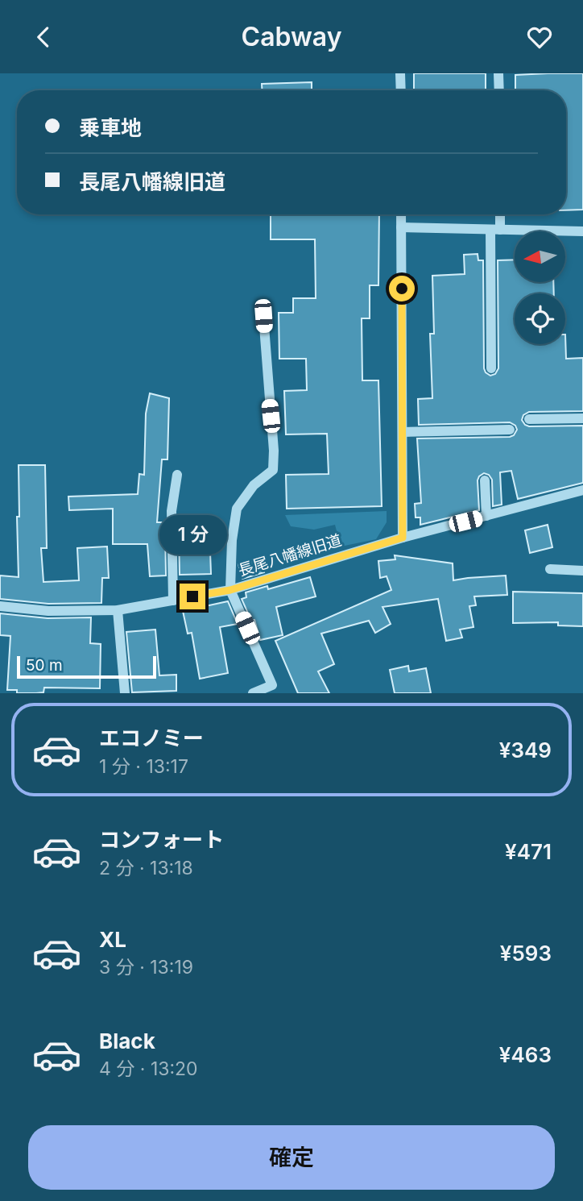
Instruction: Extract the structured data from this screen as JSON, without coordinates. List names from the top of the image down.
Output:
{
  "streets": {
    "street": ["長尾八幡線旧道"]
  },
  "scale_bar": "50 m",
  "north": "left",
  "page": {
    "header": "Cabway",
    "banner": ["乗車地", "長尾八幡線旧道"],
    "bubble": "1 分",
    "scale": "50 m",
    "list": [
      {
        "name": "エコノミー",
        "note": "1 分 · 13:17",
        "value": "¥349"
      },
      {
        "name": "コンフォート",
        "note": "2 分 · 13:18",
        "value": "¥471"
      },
      {
        "name": "XL",
        "note": "3 分 · 13:19",
        "value": "¥593"
      },
      {
        "name": "Black",
        "note": "4 分 · 13:20",
        "value": "¥463"
      }
    ],
    "buttons": "確定"
  }
}
